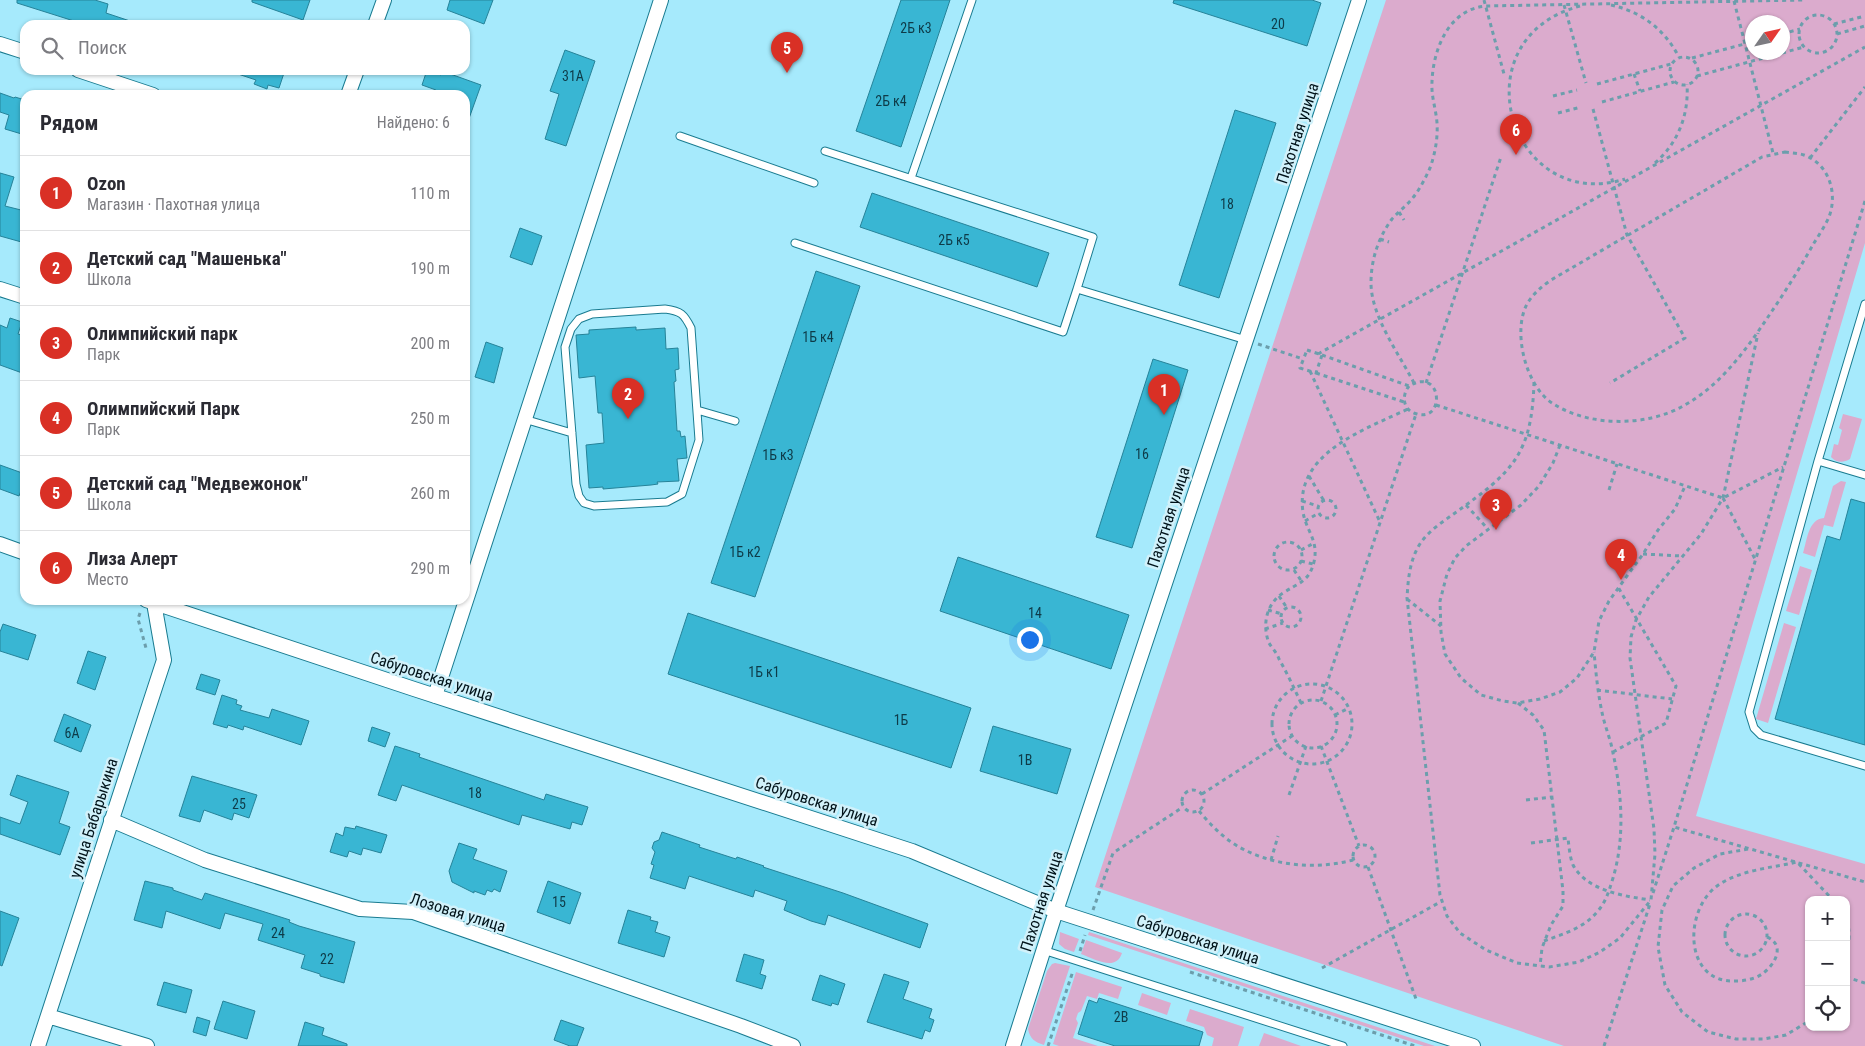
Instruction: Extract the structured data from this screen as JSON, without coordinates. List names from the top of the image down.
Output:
{
  "streets": {
    "street": [
      "Пахотная улица",
      "Сабуровская улица",
      "улица Бабарыкина",
      "Лозовая улица"
    ]
  },
  "crossings": [
    ["Пахотная улица", "Сабуровская улица"],
    ["улица Бабарыкина", "Лозовая улица"]
  ],
  "house_numbers": [
    "20",
    "2Б к3",
    "31А",
    "2Б к4",
    "18",
    "2Б к5",
    "1Б к4",
    "16",
    "1Б к3",
    "1Б к2",
    "14",
    "1Б к1",
    "1Б",
    "6А",
    "1В",
    "18",
    "25",
    "15",
    "24",
    "22",
    "2В"
  ],
  "north": "top right",
  "page": {
    "search": "Поиск",
    "pins": [
      "5",
      "6",
      "1",
      "2",
      "3",
      "4"
    ],
    "heading": ["Рядом", "Найдено: 6"],
    "list": [
      {
        "mark": "1",
        "name": "Ozon",
        "note": "Магазин · Пахотная улица",
        "value": "110 m"
      },
      {
        "mark": "2",
        "name": "Детский сад \"Машенька\"",
        "note": "Школа",
        "value": "190 m"
      },
      {
        "mark": "3",
        "name": "Олимпийский парк",
        "note": "Парк",
        "value": "200 m"
      },
      {
        "mark": "4",
        "name": "Олимпийский Парк",
        "note": "Парк",
        "value": "250 m"
      },
      {
        "mark": "5",
        "name": "Детский сад \"Медвежонок\"",
        "note": "Школа",
        "value": "260 m"
      },
      {
        "mark": "6",
        "name": "Лиза Алерт",
        "note": "Место",
        "value": "290 m"
      }
    ],
    "map_buttons": ["+", "−"]
  }
}
